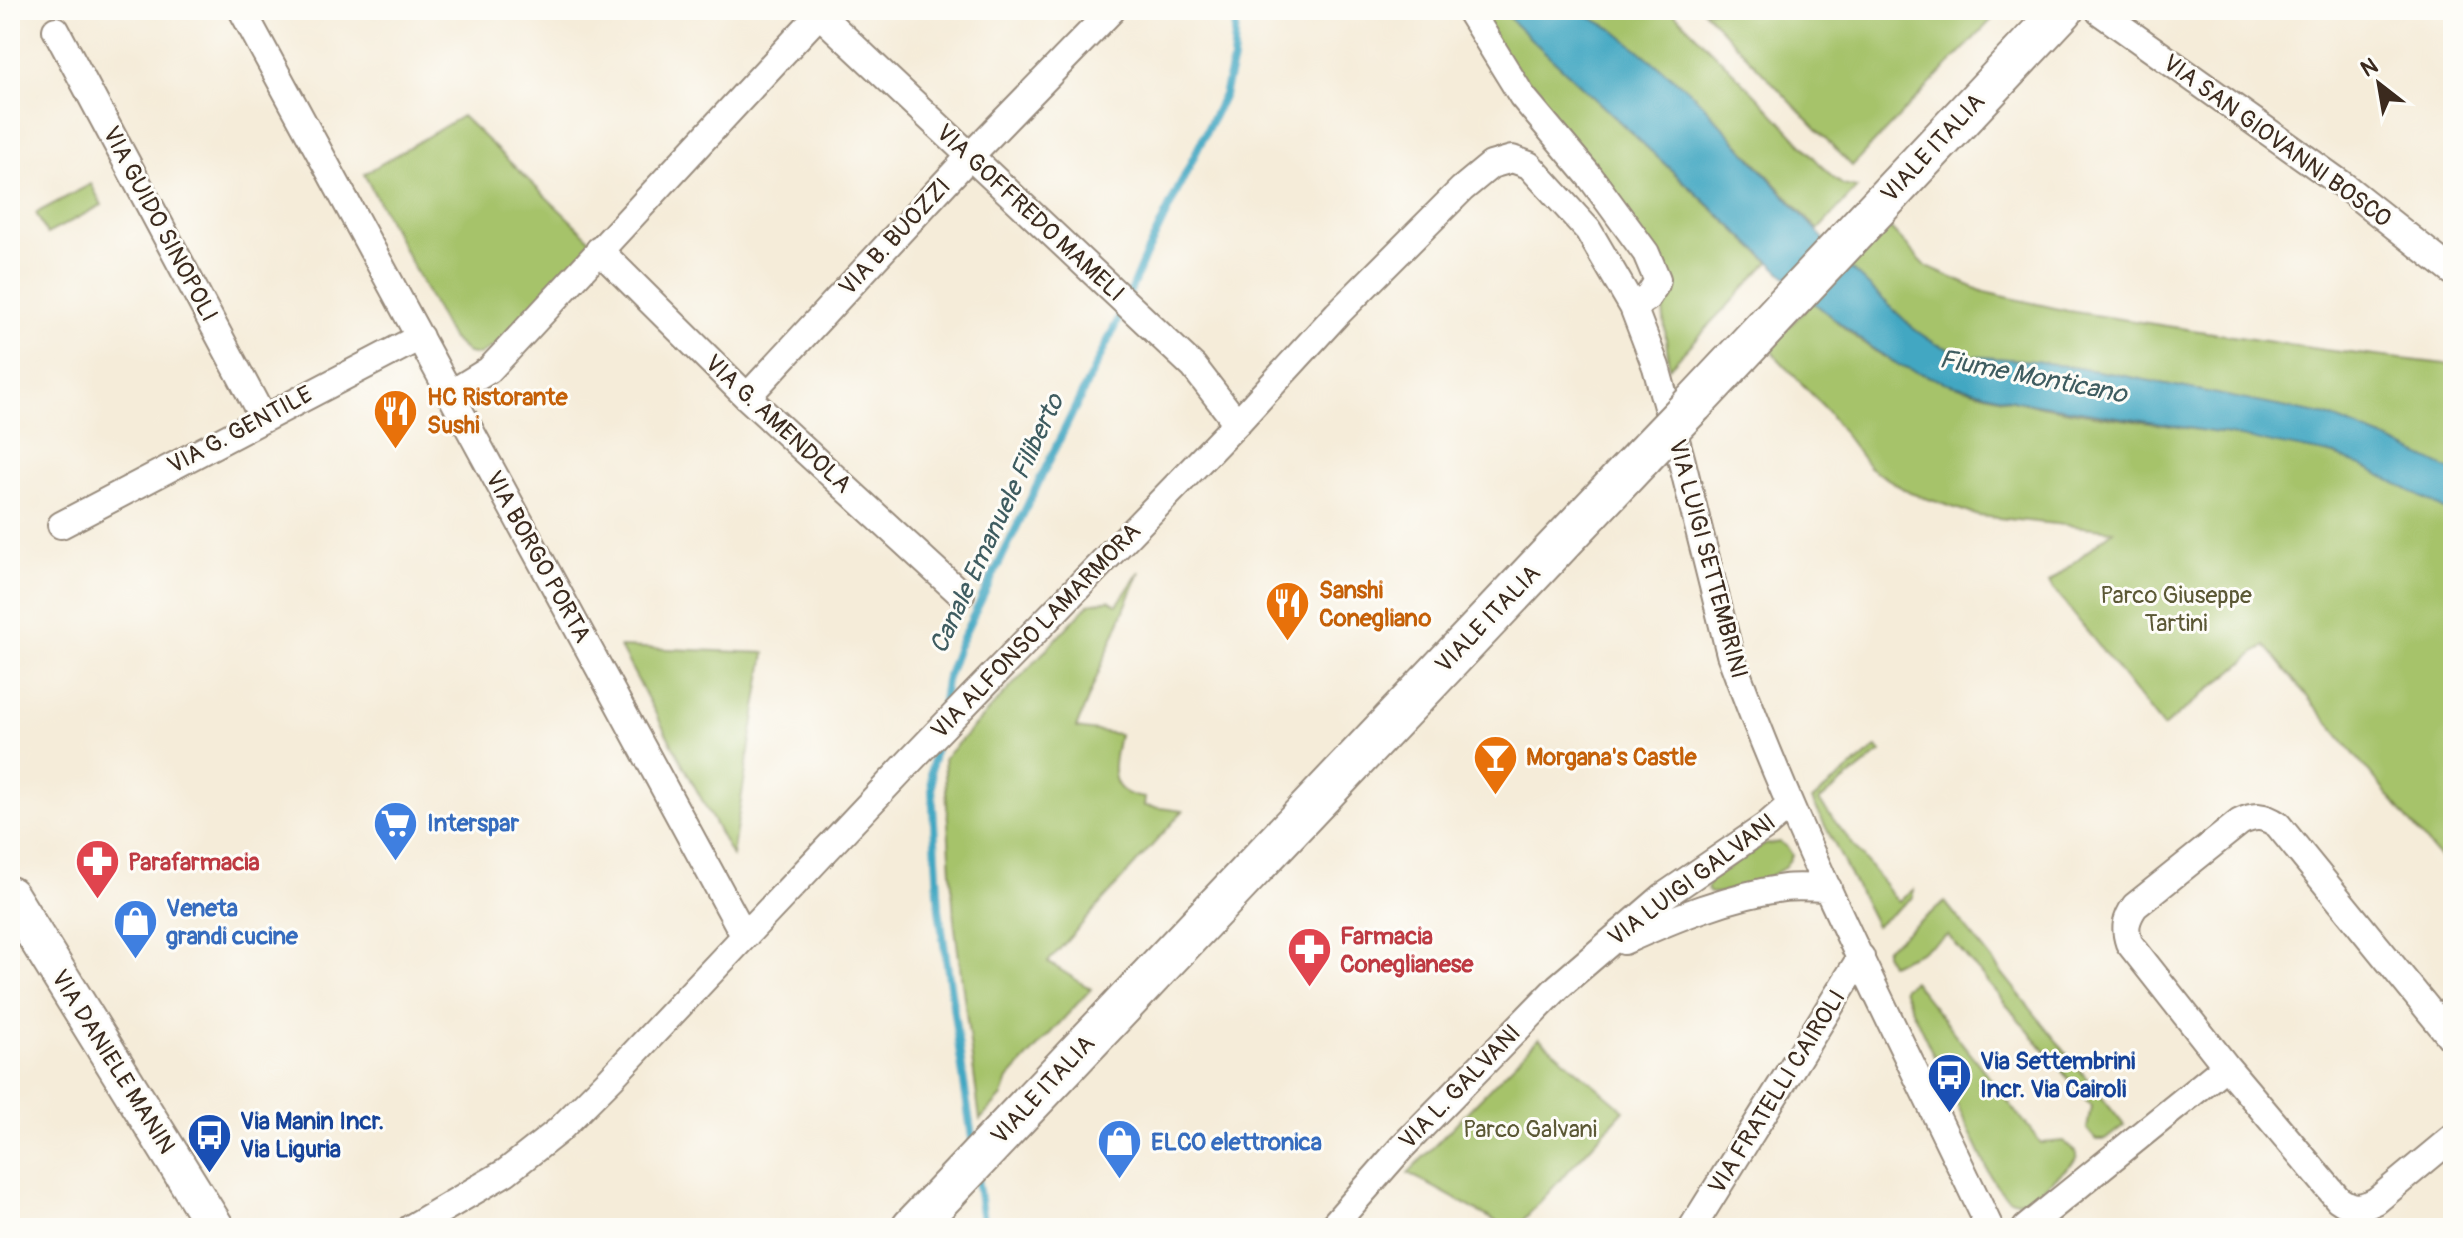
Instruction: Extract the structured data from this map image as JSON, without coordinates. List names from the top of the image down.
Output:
{
  "streets": {
    "main road": ["VIALE ITALIA"],
    "street": [
      "VIA SAN GIOVANNI BOSCO",
      "VIA GOFFREDO MAMELI",
      "VIA GUIDO SINOPOLI",
      "VIA B. BUOZZI",
      "VIA G. AMENDOLA",
      "VIA G. GENTILE",
      "VIA BORGO PORTA",
      "VIA LUIGI SETTEMBRINI",
      "VIA ALFONSO LAMARMORA",
      "VIA LUIGI GALVANI",
      "VIA DANIELE MANIN",
      "VIA L. GALVANI",
      "VIA FRATELLI CAIROLI"
    ]
  },
  "crossings": [
    ["VIA SAN GIOVANNI BOSCO", "VIALE ITALIA"],
    ["VIA GOFFREDO MAMELI", "VIA B. BUOZZI"],
    ["VIA GOFFREDO MAMELI", "VIA ALFONSO LAMARMORA"],
    ["VIA GUIDO SINOPOLI", "VIA G. GENTILE"],
    ["VIA B. BUOZZI", "VIA G. AMENDOLA"],
    ["VIA G. GENTILE", "VIA BORGO PORTA"],
    ["VIA BORGO PORTA", "VIA ALFONSO LAMARMORA"],
    ["VIA LUIGI SETTEMBRINI", "VIA ALFONSO LAMARMORA"],
    ["VIA LUIGI SETTEMBRINI", "VIA LUIGI GALVANI"],
    ["VIA LUIGI SETTEMBRINI", "VIA FRATELLI CAIROLI"],
    ["VIA LUIGI GALVANI", "VIA L. GALVANI"]
  ],
  "water": ["Fiume Monticano", "Canale Emanuele Filiberto"],
  "parks": ["Parco Giuseppe Tartini", "Parco Galvani"],
  "places": {
    "restaurant": ["HC Ristorante Sushi", "Sanshi Conegliano"],
    "bar": ["Morgana's Castle"],
    "supermarket": ["Interspar"],
    "pharmacy": ["Parafarmacia", "Farmacia Coneglianese"],
    "shop": ["Veneta grandi cucine", "ELCO elettronica"],
    "bus stop": ["Via Settembrini Incr. Via Cairoli", "Via Manin Incr. Via Liguria"]
  },
  "north": "top left"
}
